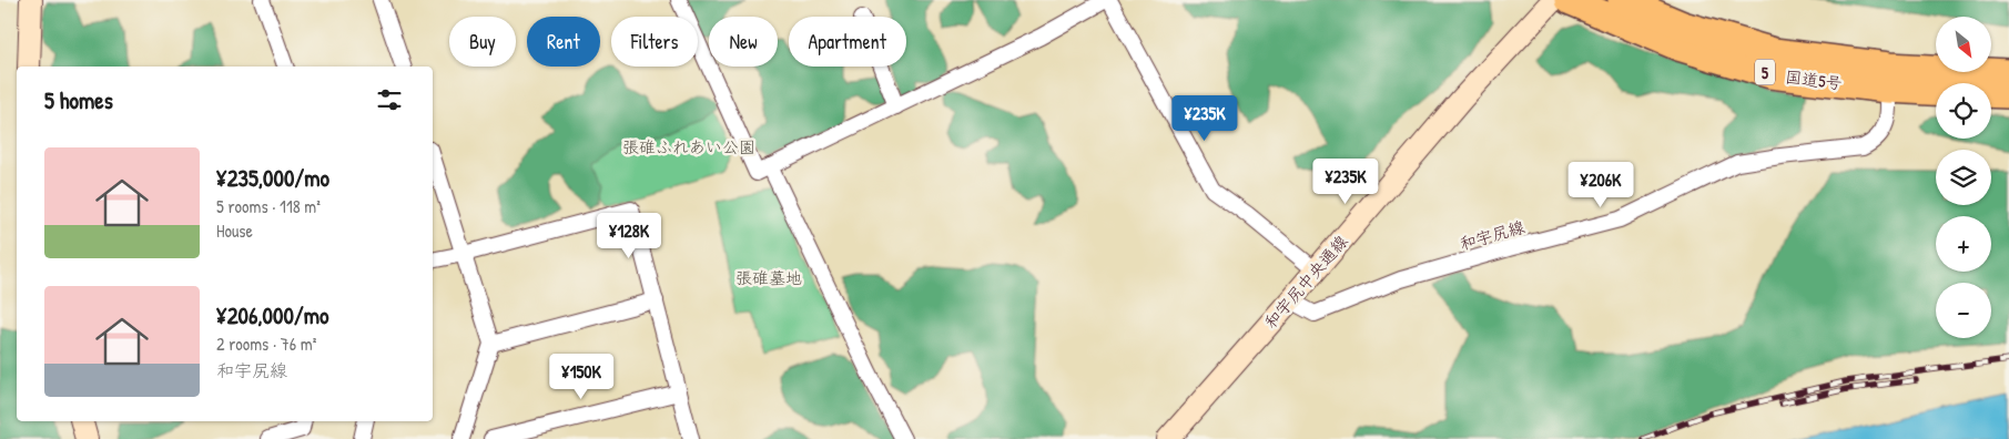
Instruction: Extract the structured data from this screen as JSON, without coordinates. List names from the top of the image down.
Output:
{
  "streets": {
    "highway": ["5", "国道5号"],
    "street": ["和宇尻線", "和宇尻中央通線"]
  },
  "crossings": [
    ["国道5号", "和宇尻線"],
    ["和宇尻線", "和宇尻中央通線"]
  ],
  "parks": ["張碓ふれあい公園", "張碓墓地"],
  "north": "bottom right",
  "page": {
    "map_buttons": ["+", "−"],
    "chip": [
      "Buy",
      "Rent",
      "Filters",
      "New",
      "Apartment"
    ],
    "heading": "5 homes",
    "price": [
      "¥235K",
      "¥235K",
      "¥206K",
      "¥128K",
      "¥150K"
    ],
    "list": [
      {
        "name": "¥235,000/mo",
        "note": "5 rooms · 118 m² · House"
      },
      {
        "name": "¥206,000/mo",
        "note": "2 rooms · 76 m² · 和宇尻線"
      }
    ]
  }
}
